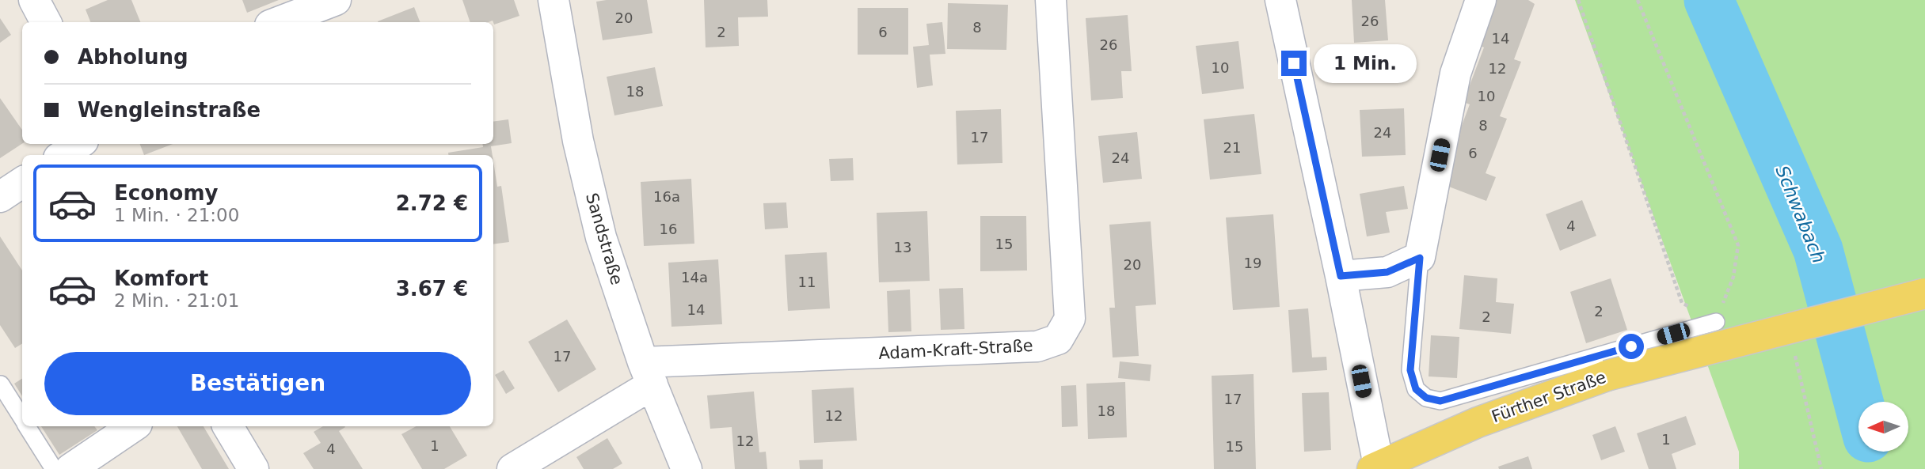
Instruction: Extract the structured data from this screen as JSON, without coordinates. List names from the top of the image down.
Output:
{
  "streets": {
    "main road": ["Fürther Straße"],
    "street": ["Sandstraße", "Adam-Kraft-Straße"]
  },
  "crossings": [
    ["Sandstraße", "Adam-Kraft-Straße"]
  ],
  "water": ["Schwabach"],
  "house_numbers": [
    "20",
    "26",
    "8",
    "2",
    "6",
    "14",
    "26",
    "10",
    "12",
    "18",
    "10",
    "8",
    "24",
    "17",
    "21",
    "6",
    "24",
    "16a",
    "4",
    "16",
    "15",
    "13",
    "19",
    "20",
    "14a",
    "11",
    "14",
    "2",
    "2",
    "17",
    "17",
    "18",
    "12",
    "1",
    "12",
    "1",
    "15",
    "4"
  ],
  "north": "left",
  "page": {
    "banner": ["Abholung", "Wengleinstraße"],
    "bubble": "1 Min.",
    "list": [
      {
        "name": "Economy",
        "note": "1 Min. · 21:00",
        "value": "2.72 €"
      },
      {
        "name": "Komfort",
        "note": "2 Min. · 21:01",
        "value": "3.67 €"
      }
    ],
    "buttons": "Bestätigen"
  }
}
